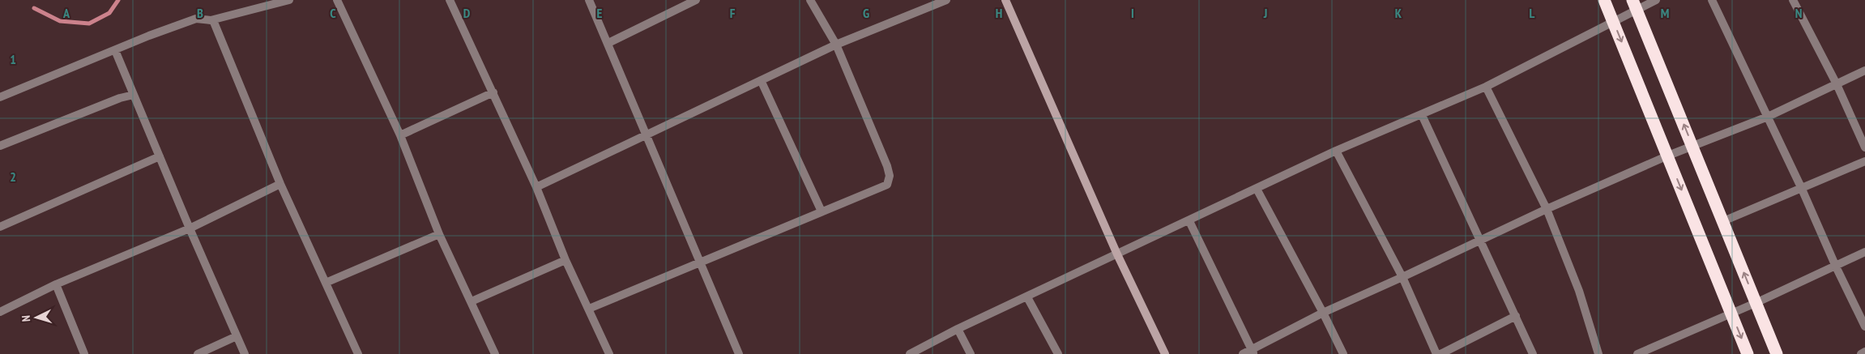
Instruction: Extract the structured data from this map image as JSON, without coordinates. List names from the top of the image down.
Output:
{
  "north": "left",
  "grid": {
    "columns": [
      "A",
      "B",
      "C",
      "D",
      "E",
      "F",
      "G",
      "H",
      "I",
      "J",
      "K",
      "L",
      "M",
      "N"
    ],
    "rows": ["1", "2"]
  }
}
